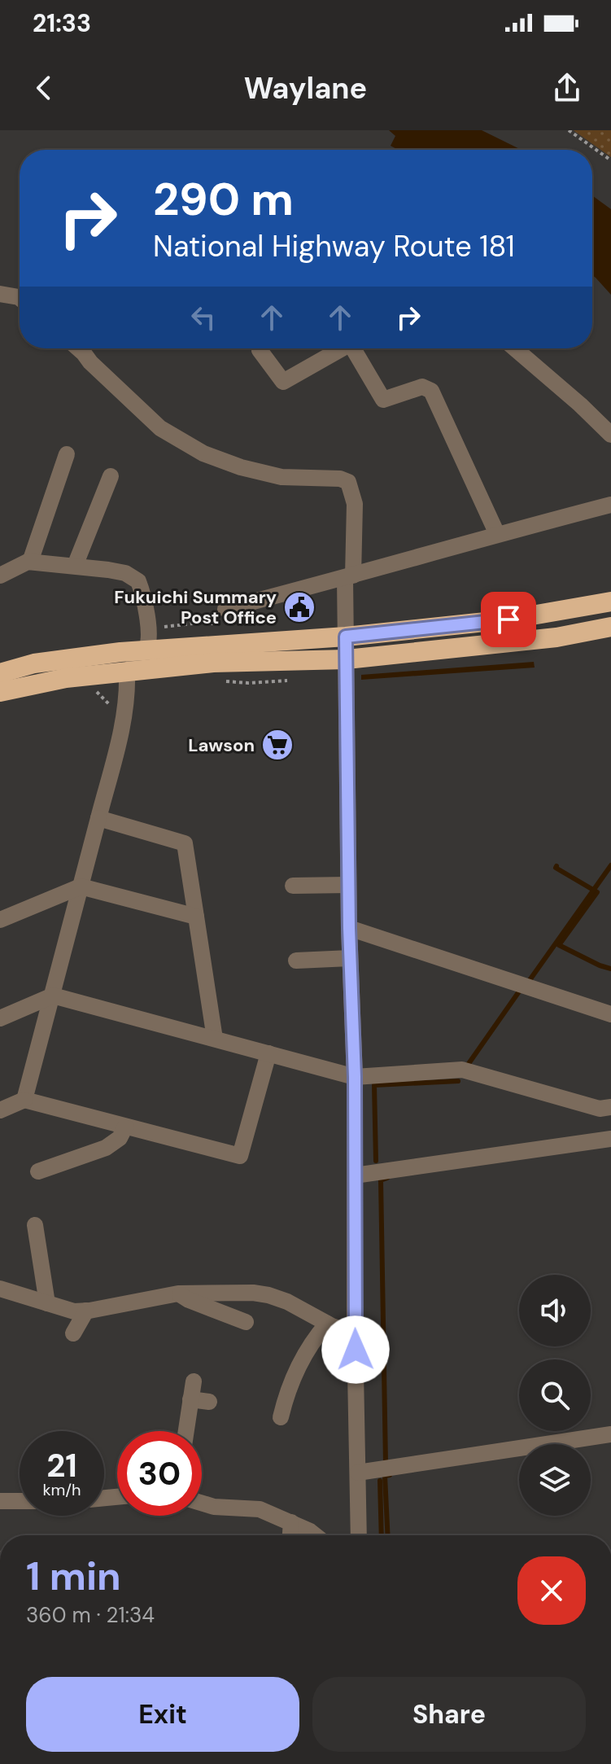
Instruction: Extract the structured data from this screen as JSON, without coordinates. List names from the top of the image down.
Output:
{
  "places": {
    "public building": ["Fukuichi Summary Post Office"],
    "supermarket": ["Lawson"]
  },
  "page": {
    "status": "21:33",
    "header": "Waylane",
    "turn": ["290 m", "National Highway Route 181"],
    "speed": "21 km/h",
    "limit": "30",
    "heading": ["1 min", "360 m · 21:34"],
    "buttons": ["Exit", "Share"]
  }
}
